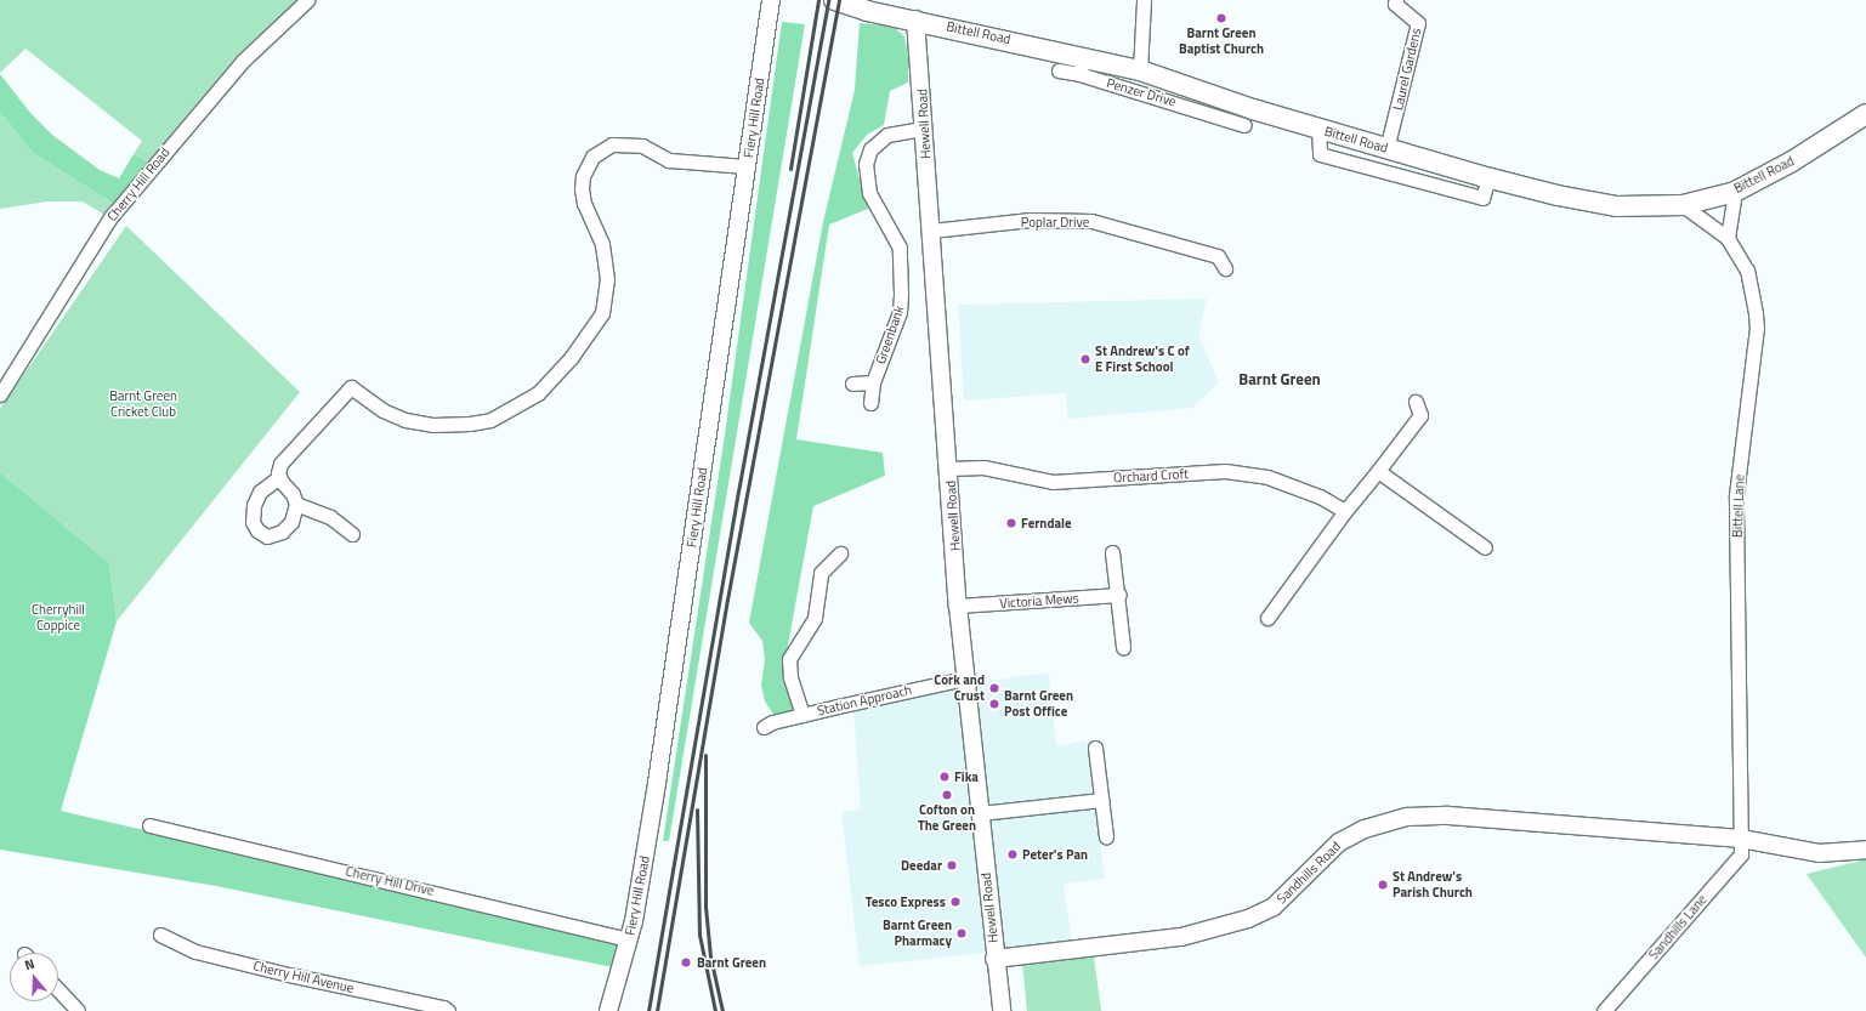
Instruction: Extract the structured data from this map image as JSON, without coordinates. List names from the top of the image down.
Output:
{
  "streets": {
    "main road": ["Bittell Road"],
    "street": [
      "Laurel Gardens",
      "Penzer Drive",
      "Fiery Hill Road",
      "Hewell Road",
      "Cherry Hill Road",
      "Poplar Drive",
      "Greenbank",
      "Orchard Croft",
      "Bittell Lane",
      "Victoria Mews",
      "Station Approach",
      "Sandhills Road",
      "Cherry Hill Drive",
      "Sandhills Lane",
      "Cherry Hill Avenue"
    ]
  },
  "crossings": [
    ["Bittell Road", "Laurel Gardens"],
    ["Bittell Road", "Penzer Drive"],
    ["Bittell Road", "Hewell Road"],
    ["Bittell Road", "Bittell Lane"],
    ["Fiery Hill Road", "Cherry Hill Drive"],
    ["Hewell Road", "Poplar Drive"],
    ["Hewell Road", "Greenbank"],
    ["Hewell Road", "Orchard Croft"],
    ["Hewell Road", "Victoria Mews"],
    ["Hewell Road", "Station Approach"],
    ["Hewell Road", "Sandhills Road"],
    ["Bittell Lane", "Sandhills Road"],
    ["Bittell Lane", "Sandhills Lane"],
    ["Sandhills Road", "Sandhills Lane"]
  ],
  "districts": ["Barnt Green"],
  "parks": ["Barnt Green Cricket Club", "Cherryhill Coppice"],
  "places": [
    "Barnt Green Baptist Church",
    "St Andrew's C of E First School",
    "Ferndale",
    "Cork and Crust",
    "Barnt Green Post Office",
    "Fika",
    "Cofton on The Green",
    "Peter's Pan",
    "Deedar",
    "St Andrew's Parish Church",
    "Tesco Express",
    "Barnt Green Pharmacy",
    "Barnt Green"
  ],
  "north": "top"
}
